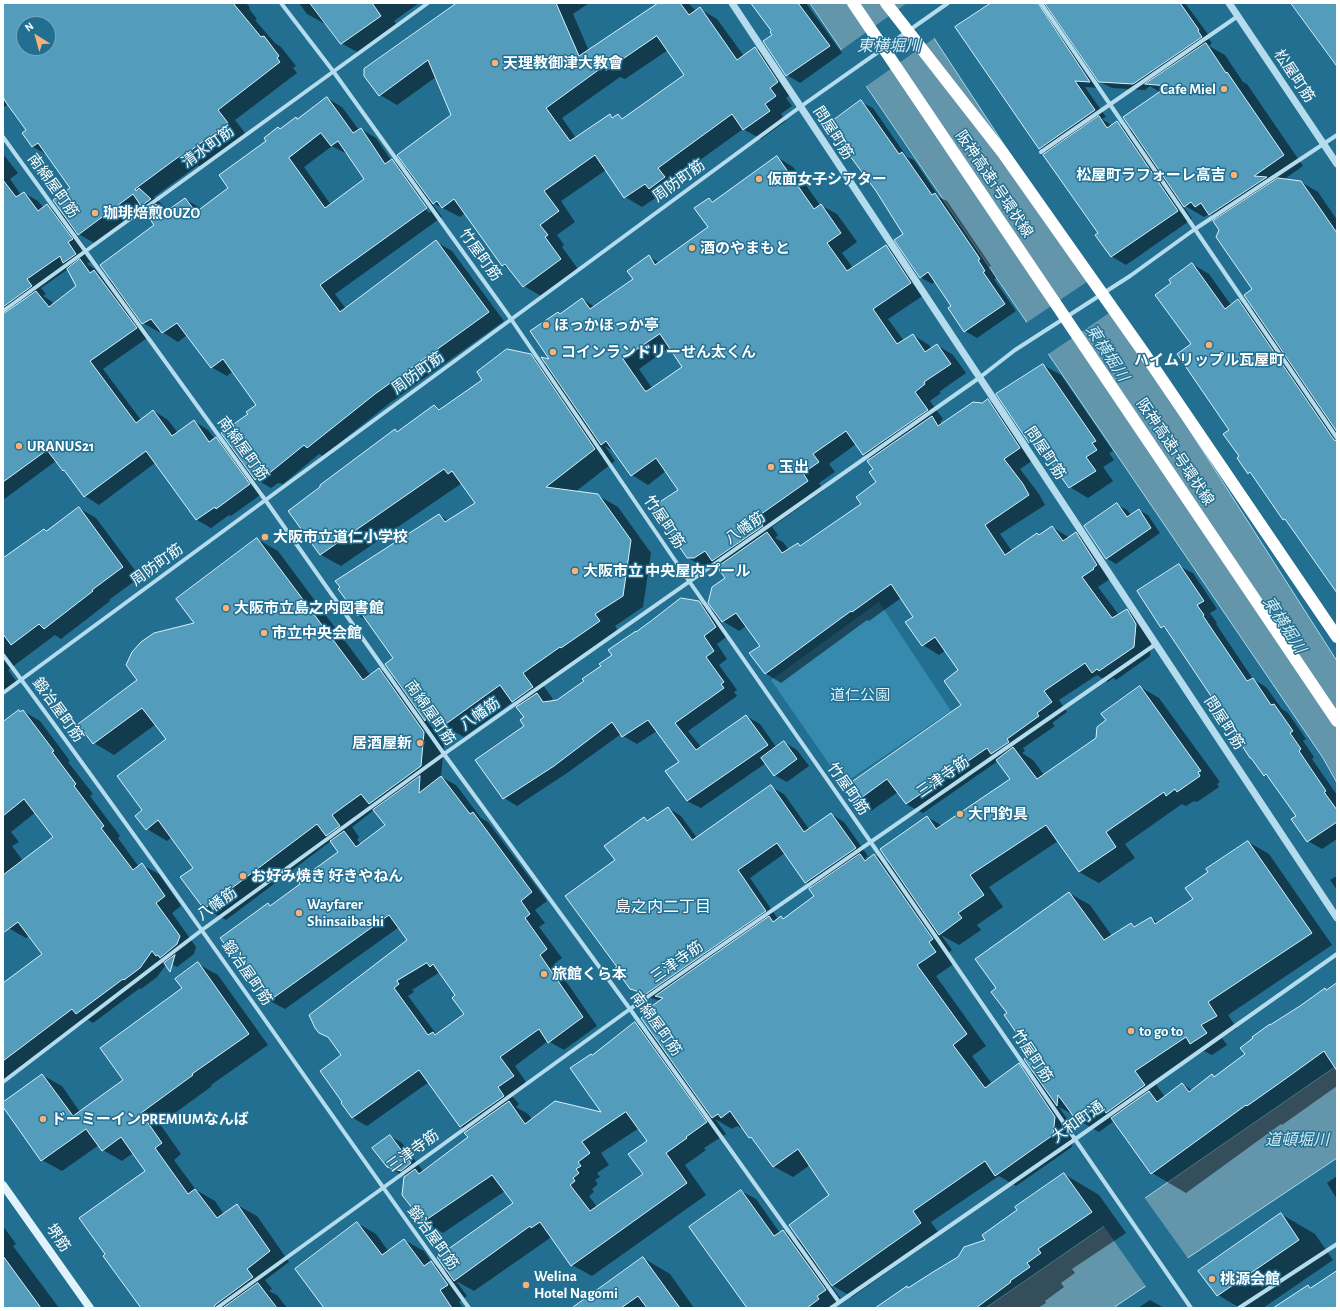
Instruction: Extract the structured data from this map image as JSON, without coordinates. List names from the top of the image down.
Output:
{
  "streets": {
    "highway": ["阪神高速1号環状線"],
    "main road": ["堺筋"],
    "street": [
      "松屋町筋",
      "問屋町筋",
      "清水町筋",
      "周防町筋",
      "南綿屋町筋",
      "竹屋町筋",
      "八幡筋",
      "鍛冶屋町筋",
      "三津寺筋",
      "大和町通"
    ]
  },
  "crossings": [
    ["松屋町筋", "八幡筋"],
    ["問屋町筋", "周防町筋"],
    ["問屋町筋", "八幡筋"],
    ["問屋町筋", "三津寺筋"],
    ["清水町筋", "南綿屋町筋"],
    ["清水町筋", "竹屋町筋"],
    ["周防町筋", "南綿屋町筋"],
    ["周防町筋", "竹屋町筋"],
    ["周防町筋", "鍛冶屋町筋"],
    ["南綿屋町筋", "八幡筋"],
    ["南綿屋町筋", "三津寺筋"],
    ["南綿屋町筋", "大和町通"],
    ["竹屋町筋", "八幡筋"],
    ["竹屋町筋", "三津寺筋"],
    ["竹屋町筋", "大和町通"],
    ["八幡筋", "鍛冶屋町筋"],
    ["鍛冶屋町筋", "三津寺筋"]
  ],
  "districts": ["島之内二丁目"],
  "water": ["東横堀川", "道頓堀川"],
  "parks": ["道仁公園"],
  "places": [
    "天理教御津大教會",
    "Cafe Miel",
    "松屋町ラフォーレ高吉",
    "仮面女子シアター",
    "珈琲焙煎OUZO",
    "酒のやまもと",
    "ほっかほっか亭",
    "ハイムリップル瓦屋町",
    "コインランドリーせん太くん",
    "URANUS21",
    "玉出",
    "大阪市立道仁小学校",
    "大阪市立 中央屋内プール",
    "大阪市立島之内図書館",
    "市立中央会館",
    "居酒屋新",
    "大門釣具",
    "お好み焼き 好きやねん",
    "Wayfarer Shinsaibashi",
    "旅館くら本",
    "to go to",
    "ドーミーインPREMIUMなんば",
    "桃源会館",
    "Welina Hotel Nagomi"
  ],
  "north": "top left"
}
